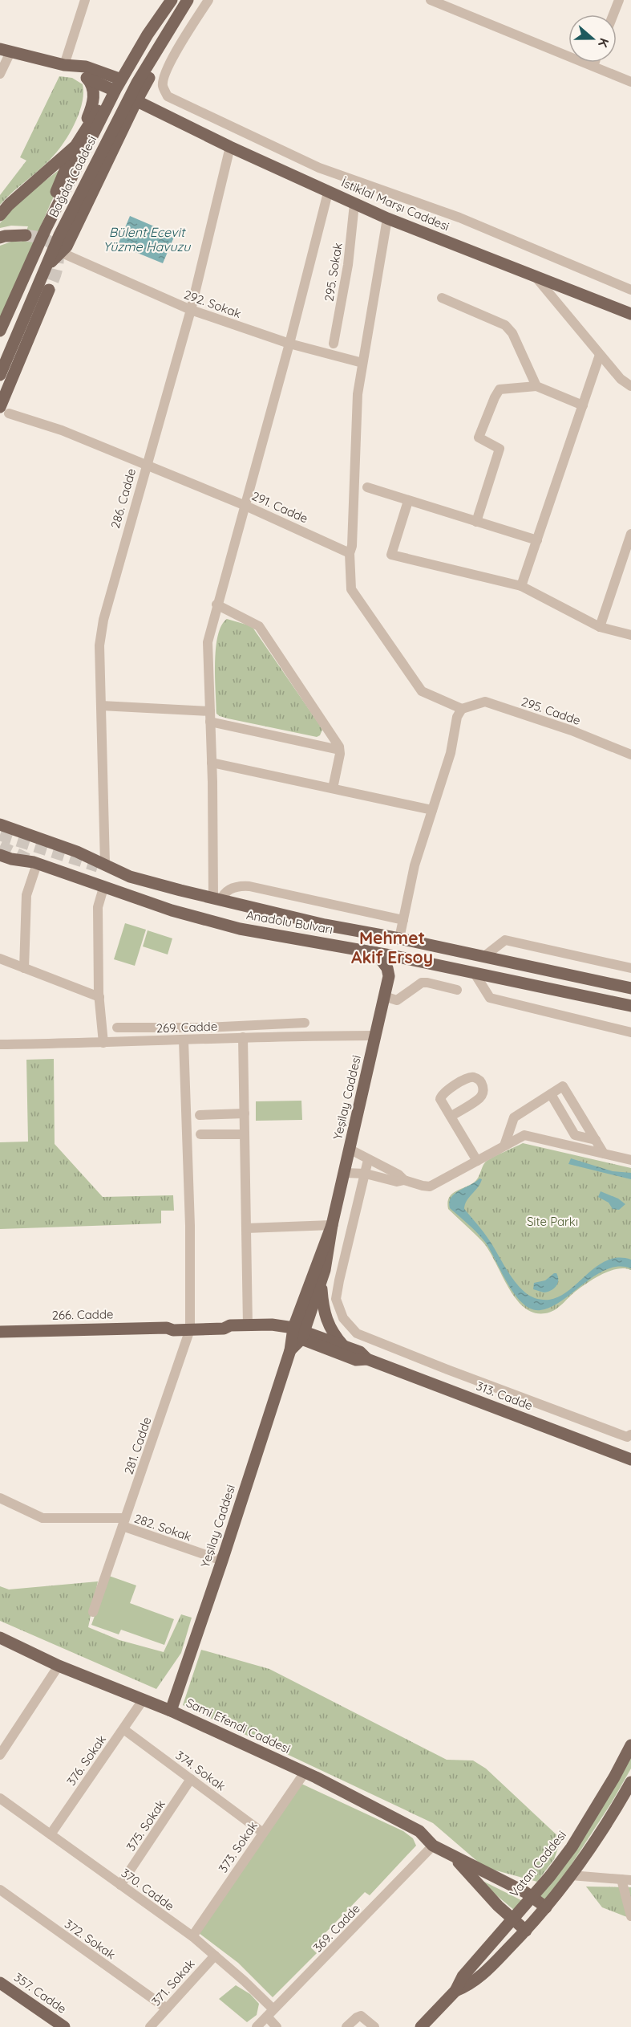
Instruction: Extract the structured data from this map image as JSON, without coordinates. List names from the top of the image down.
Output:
{
  "streets": {
    "main road": [
      "Bağdat Caddesi",
      "İstiklal Marşı Caddesi",
      "Anadolu Bulvarı",
      "Yeşilay Caddesi",
      "266. Cadde",
      "313. Cadde",
      "Sami Efendi Caddesi",
      "Vatan Caddesi",
      "357. Cadde"
    ],
    "street": [
      "295. Sokak",
      "292. Sokak",
      "286. Cadde",
      "291. Cadde",
      "295. Cadde",
      "269. Cadde",
      "281. Cadde",
      "282. Sokak",
      "376. Sokak",
      "374. Sokak",
      "375. Sokak",
      "373. Sokak",
      "370. Cadde",
      "369. Cadde",
      "372. Sokak",
      "371. Sokak"
    ]
  },
  "crossings": [
    ["İstiklal Marşı Caddesi", "295. Sokak"],
    ["İstiklal Marşı Caddesi", "286. Cadde"],
    ["292. Sokak", "286. Cadde"],
    ["286. Cadde", "291. Cadde"],
    ["286. Cadde", "Anadolu Bulvarı"],
    ["269. Cadde", "Yeşilay Caddesi"],
    ["Yeşilay Caddesi", "266. Cadde"],
    ["Yeşilay Caddesi", "313. Cadde"],
    ["Yeşilay Caddesi", "282. Sokak"],
    ["Yeşilay Caddesi", "Sami Efendi Caddesi"],
    ["266. Cadde", "313. Cadde"],
    ["266. Cadde", "281. Cadde"],
    ["281. Cadde", "282. Sokak"],
    ["Sami Efendi Caddesi", "376. Sokak"],
    ["Sami Efendi Caddesi", "373. Sokak"],
    ["Sami Efendi Caddesi", "Vatan Caddesi"],
    ["Sami Efendi Caddesi", "369. Cadde"],
    ["376. Sokak", "374. Sokak"],
    ["376. Sokak", "370. Cadde"],
    ["374. Sokak", "375. Sokak"],
    ["374. Sokak", "373. Sokak"],
    ["375. Sokak", "370. Cadde"],
    ["373. Sokak", "370. Cadde"],
    ["370. Cadde", "369. Cadde"],
    ["370. Cadde", "371. Sokak"],
    ["372. Sokak", "371. Sokak"]
  ],
  "districts": ["Mehmet Akif Ersoy"],
  "water": ["Bülent Ecevit Yüzme Havuzu"],
  "parks": ["Site Parkı"],
  "north": "right"
}
